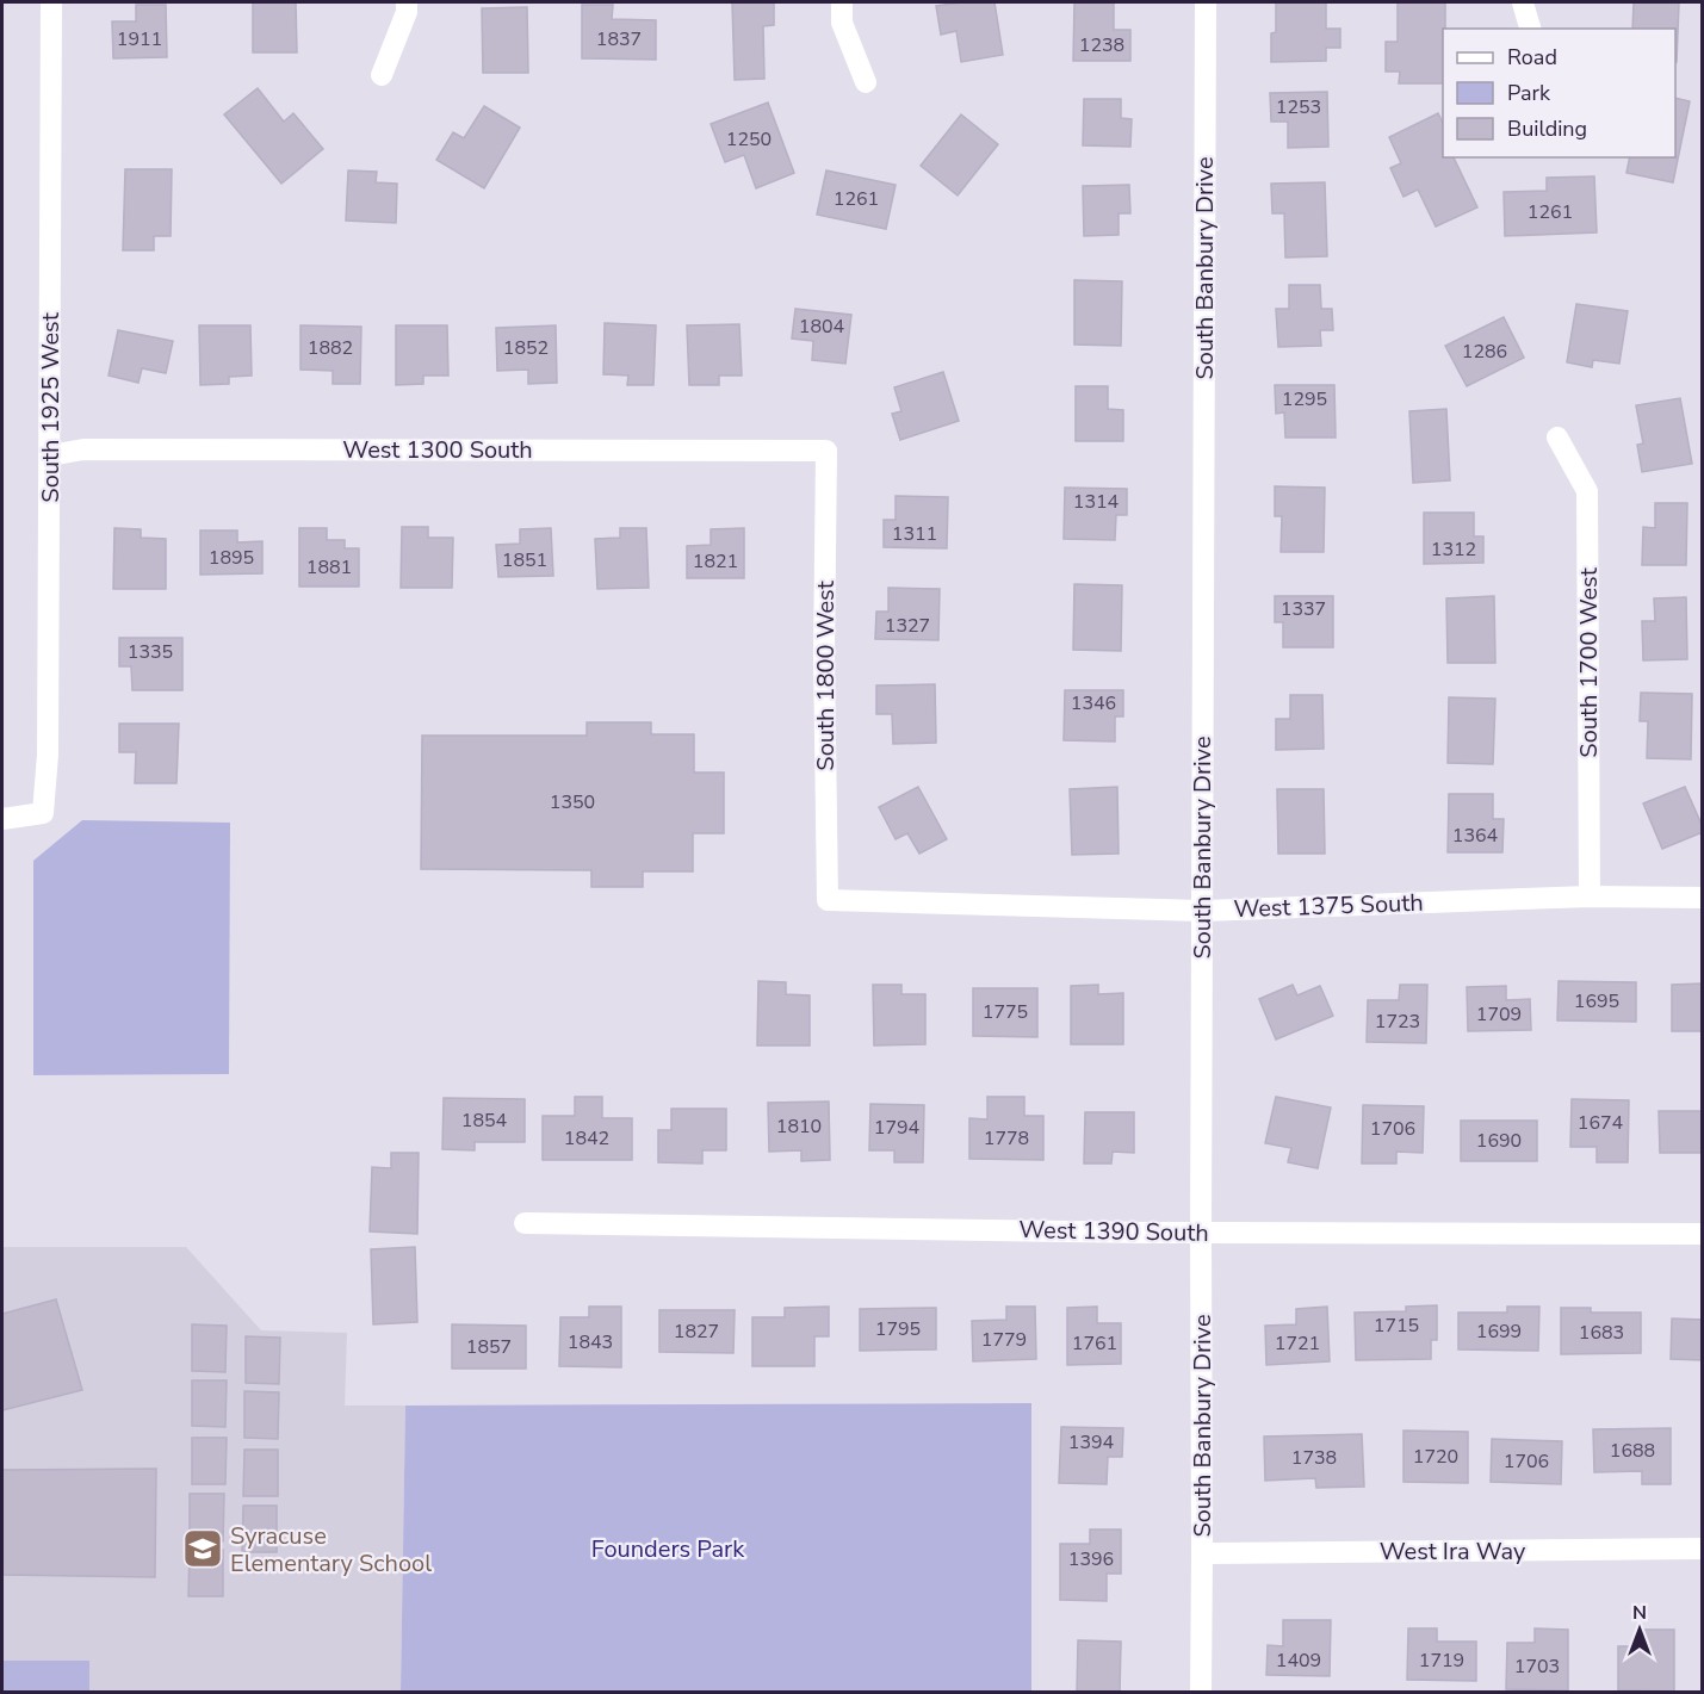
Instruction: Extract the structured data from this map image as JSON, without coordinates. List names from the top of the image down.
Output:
{
  "streets": {
    "street": [
      "South Banbury Drive",
      "South 1925 West",
      "West 1300 South",
      "South 1700 West",
      "South 1800 West",
      "West 1375 South",
      "West 1390 South",
      "West Ira Way"
    ]
  },
  "crossings": [
    ["South Banbury Drive", "West 1375 South"],
    ["South Banbury Drive", "West 1390 South"],
    ["South Banbury Drive", "West Ira Way"],
    ["South 1925 West", "West 1300 South"],
    ["West 1300 South", "South 1800 West"],
    ["South 1700 West", "West 1375 South"],
    ["South 1800 West", "West 1375 South"]
  ],
  "parks": ["Founders Park"],
  "places": {
    "school or university": ["Syracuse Elementary School"]
  },
  "house_numbers": [
    "1911",
    "1837",
    "1238",
    "1253",
    "1250",
    "1261",
    "1261",
    "1804",
    "1882",
    "1852",
    "1286",
    "1295",
    "1314",
    "1311",
    "1312",
    "1895",
    "1851",
    "1821",
    "1881",
    "1337",
    "1327",
    "1335",
    "1346",
    "1350",
    "1364",
    "1695",
    "1775",
    "1709",
    "1723",
    "1854",
    "1674",
    "1810",
    "1794",
    "1706",
    "1842",
    "1778",
    "1690",
    "1715",
    "1795",
    "1827",
    "1699",
    "1683",
    "1779",
    "1843",
    "1761",
    "1721",
    "1857",
    "1394",
    "1688",
    "1720",
    "1738",
    "1706",
    "1396",
    "1409",
    "1719",
    "1703"
  ],
  "legend": ["Road", "Park", "Building"],
  "north": "top"
}
